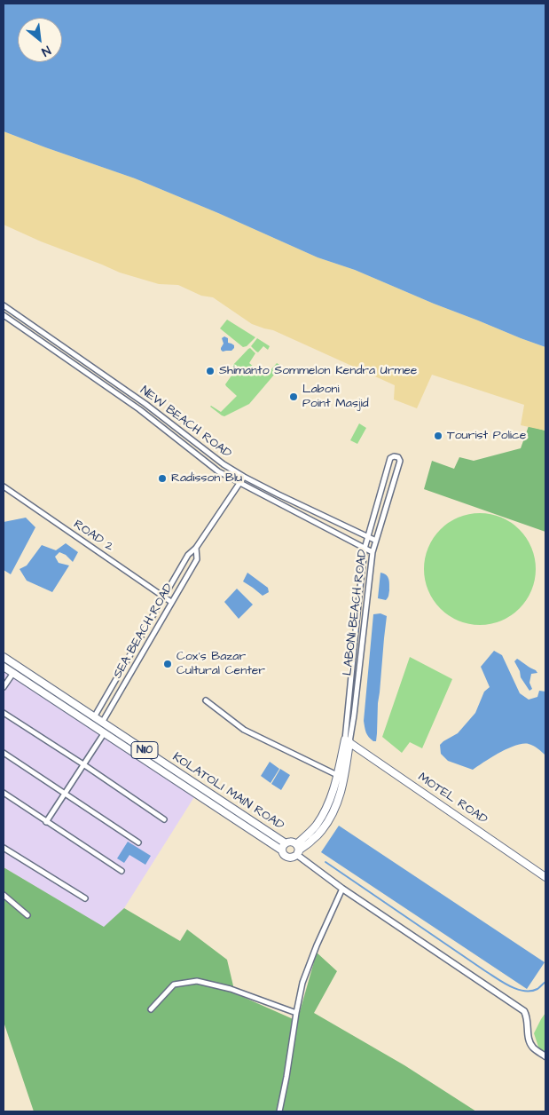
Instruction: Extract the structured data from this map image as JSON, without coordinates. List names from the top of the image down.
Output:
{
  "streets": {
    "highway": [
      "LABONI BEACH ROAD",
      "N110",
      "KOLATOLI MAIN ROAD",
      "MOTEL ROAD"
    ],
    "street": ["NEW BEACH ROAD", "ROAD 2", "SEA BEACH ROAD"]
  },
  "crossings": [
    ["NEW BEACH ROAD", "LABONI BEACH ROAD"],
    ["NEW BEACH ROAD", "SEA BEACH ROAD"],
    ["ROAD 2", "SEA BEACH ROAD"],
    ["LABONI BEACH ROAD", "KOLATOLI MAIN ROAD"],
    ["LABONI BEACH ROAD", "MOTEL ROAD"],
    ["SEA BEACH ROAD", "KOLATOLI MAIN ROAD"]
  ],
  "places": [
    "Shimanto Sommelon Kendra Urmee",
    "Laboni Point Masjid",
    "Tourist Police",
    "Radisson Blu",
    "Cox's Bazar Cultural Center"
  ],
  "north": "bottom right"
}
